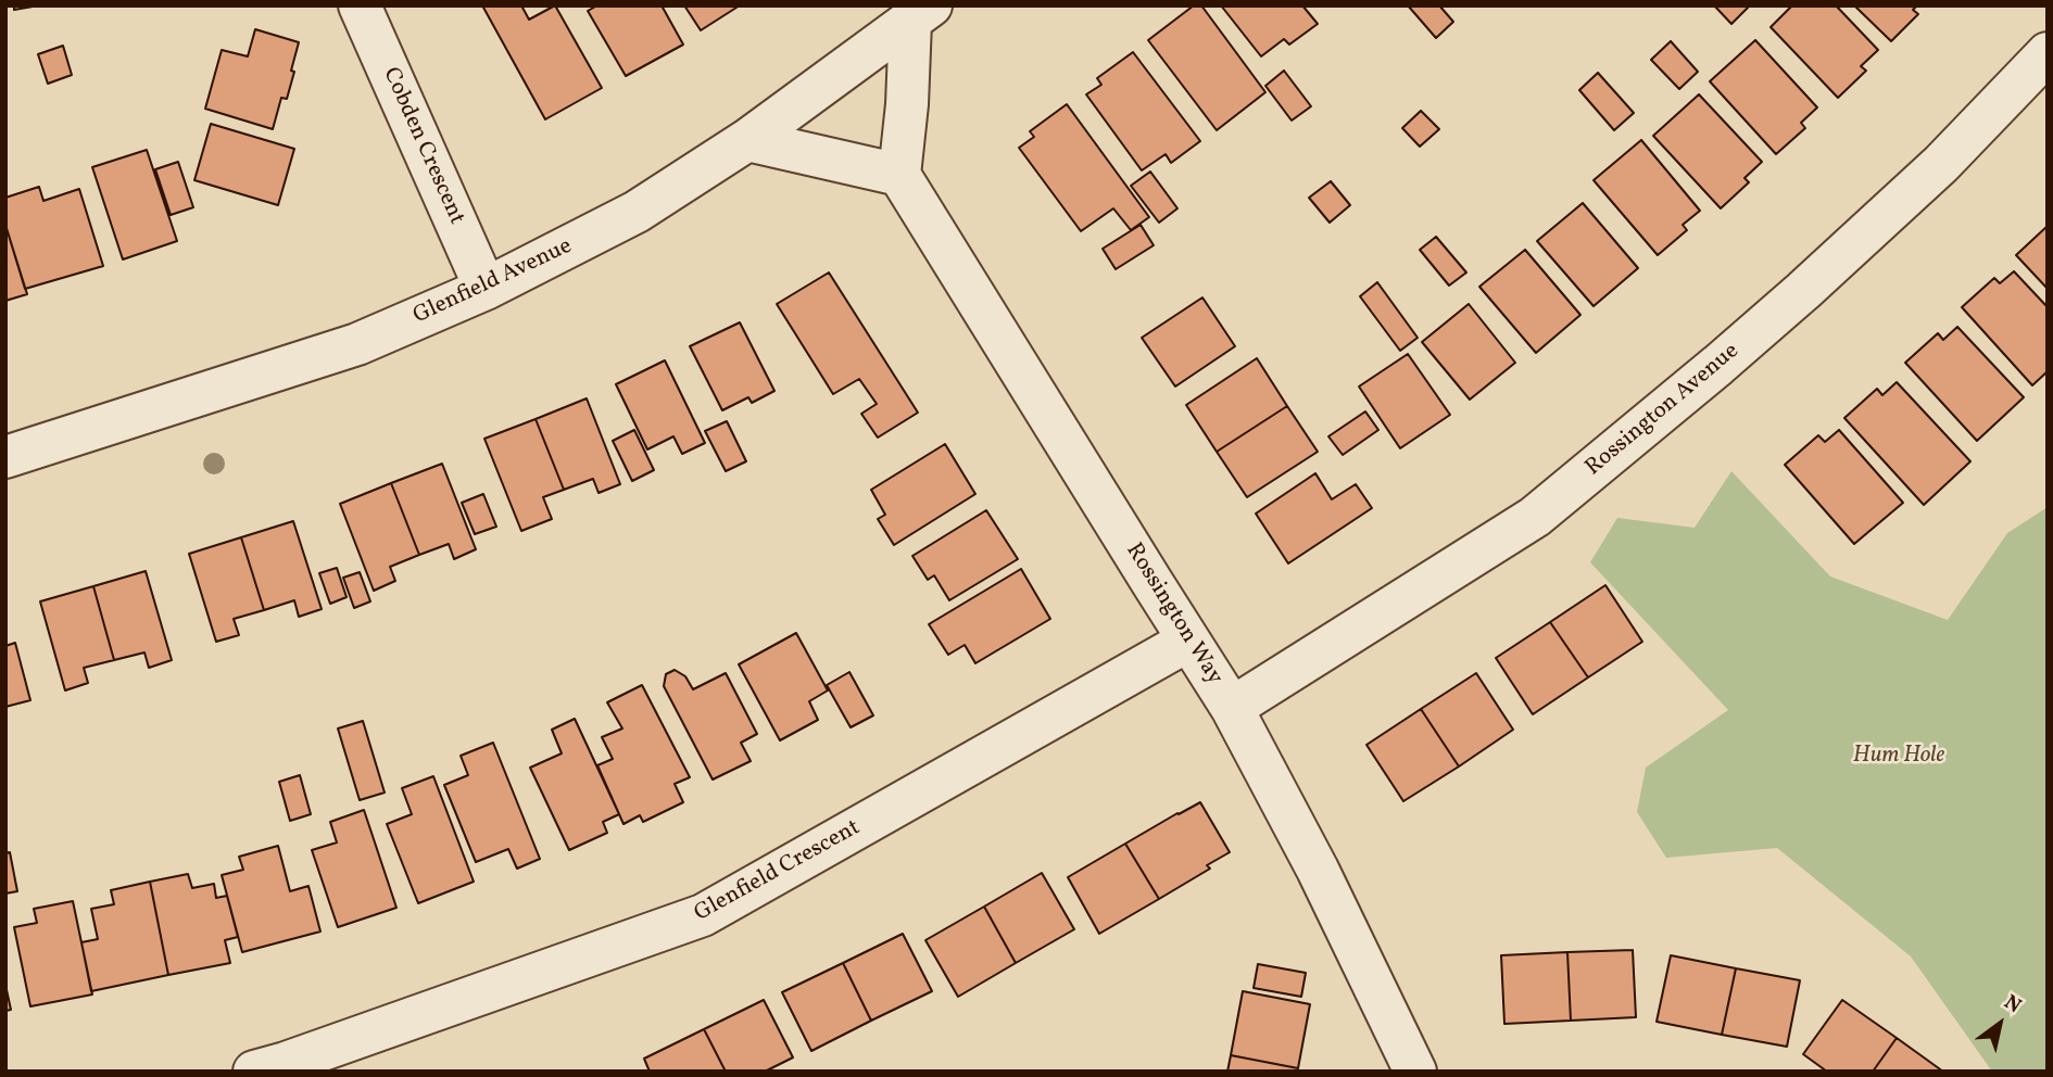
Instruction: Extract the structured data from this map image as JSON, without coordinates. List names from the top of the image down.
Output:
{
  "streets": {
    "street": [
      "Cobden Crescent",
      "Glenfield Avenue",
      "Rossington Avenue",
      "Rossington Way",
      "Glenfield Crescent"
    ]
  },
  "crossings": [
    ["Cobden Crescent", "Glenfield Avenue"],
    ["Rossington Avenue", "Rossington Way"],
    ["Rossington Way", "Glenfield Crescent"]
  ],
  "parks": ["Hum Hole"],
  "north": "top right"
}
